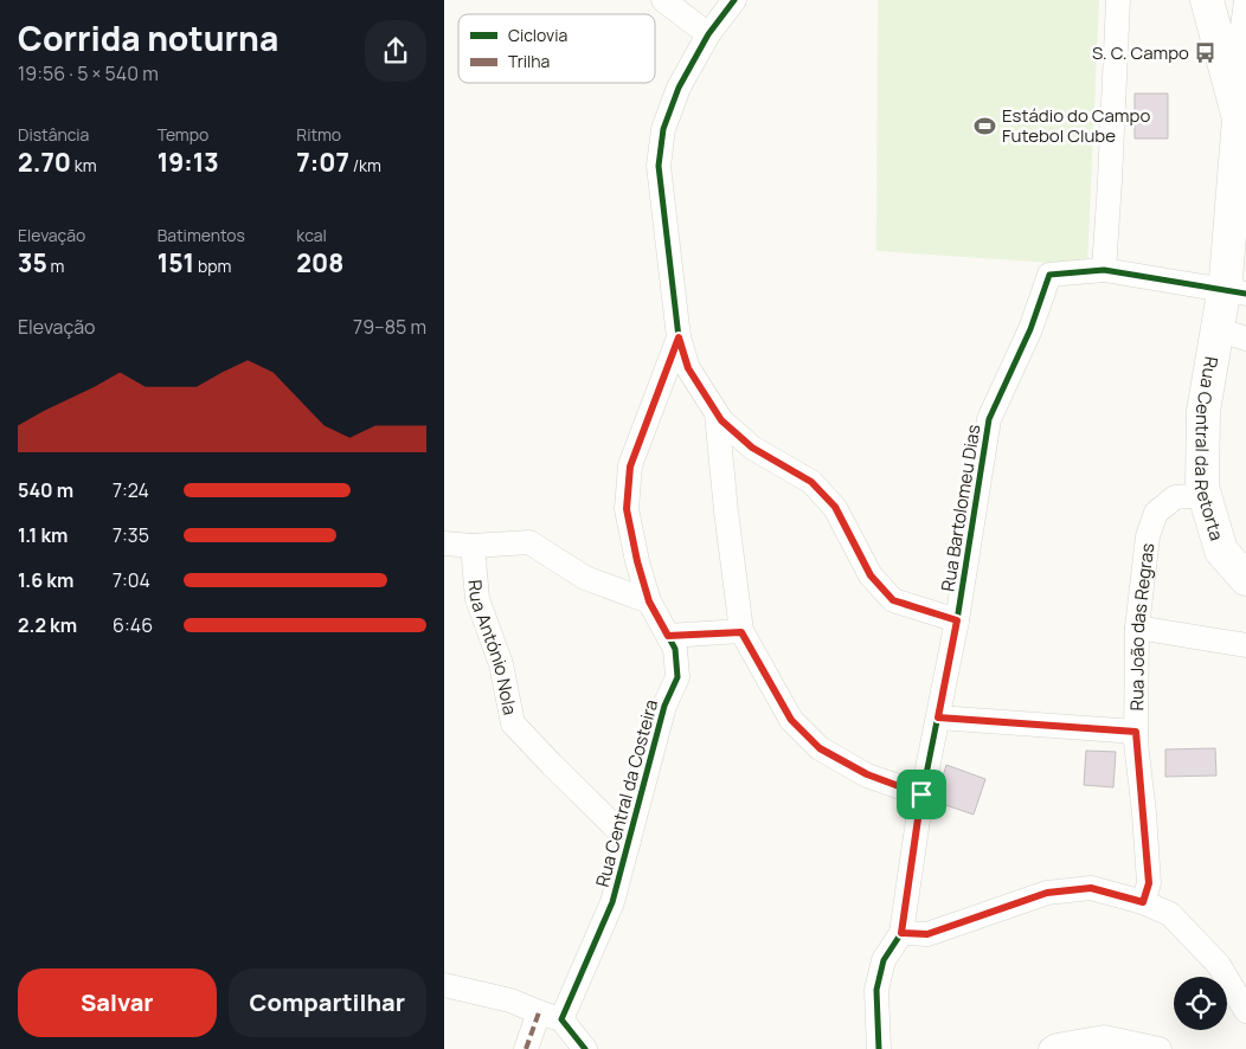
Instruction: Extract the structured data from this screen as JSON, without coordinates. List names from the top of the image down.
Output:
{
  "streets": {
    "street": [
      "Rua Central da Retorta",
      "Rua Bartolomeu Dias",
      "Rua João das Regras",
      "Rua António Nola",
      "Rua Central da Costeira"
    ]
  },
  "crossings": [
    ["Rua Central da Retorta", "Rua João das Regras"],
    ["Rua António Nola", "Rua Central da Costeira"]
  ],
  "places": {
    "bus stop": ["S. C. Campo"],
    "sports": ["Estádio do Campo Futebol Clube"]
  },
  "legend": ["Ciclovia", "Trilha"],
  "page": {
    "heading": ["Corrida noturna", "19:56 · 5 × 540 m"],
    "stats": [
      ["Distância", "2.70 km"],
      ["Tempo", "19:13"],
      ["Ritmo", "7:07 /km"],
      ["Elevação", "35 m"],
      ["Batimentos", "151 bpm"],
      ["kcal", "208"]
    ],
    "chart": ["Elevação", "79–85 m"],
    "list": [
      {
        "name": "540 m",
        "note": "7:24"
      },
      {
        "name": "1.1 km",
        "note": "7:35"
      },
      {
        "name": "1.6 km",
        "note": "7:04"
      },
      {
        "name": "2.2 km",
        "note": "6:46"
      }
    ],
    "buttons": ["Salvar", "Compartilhar"]
  }
}
